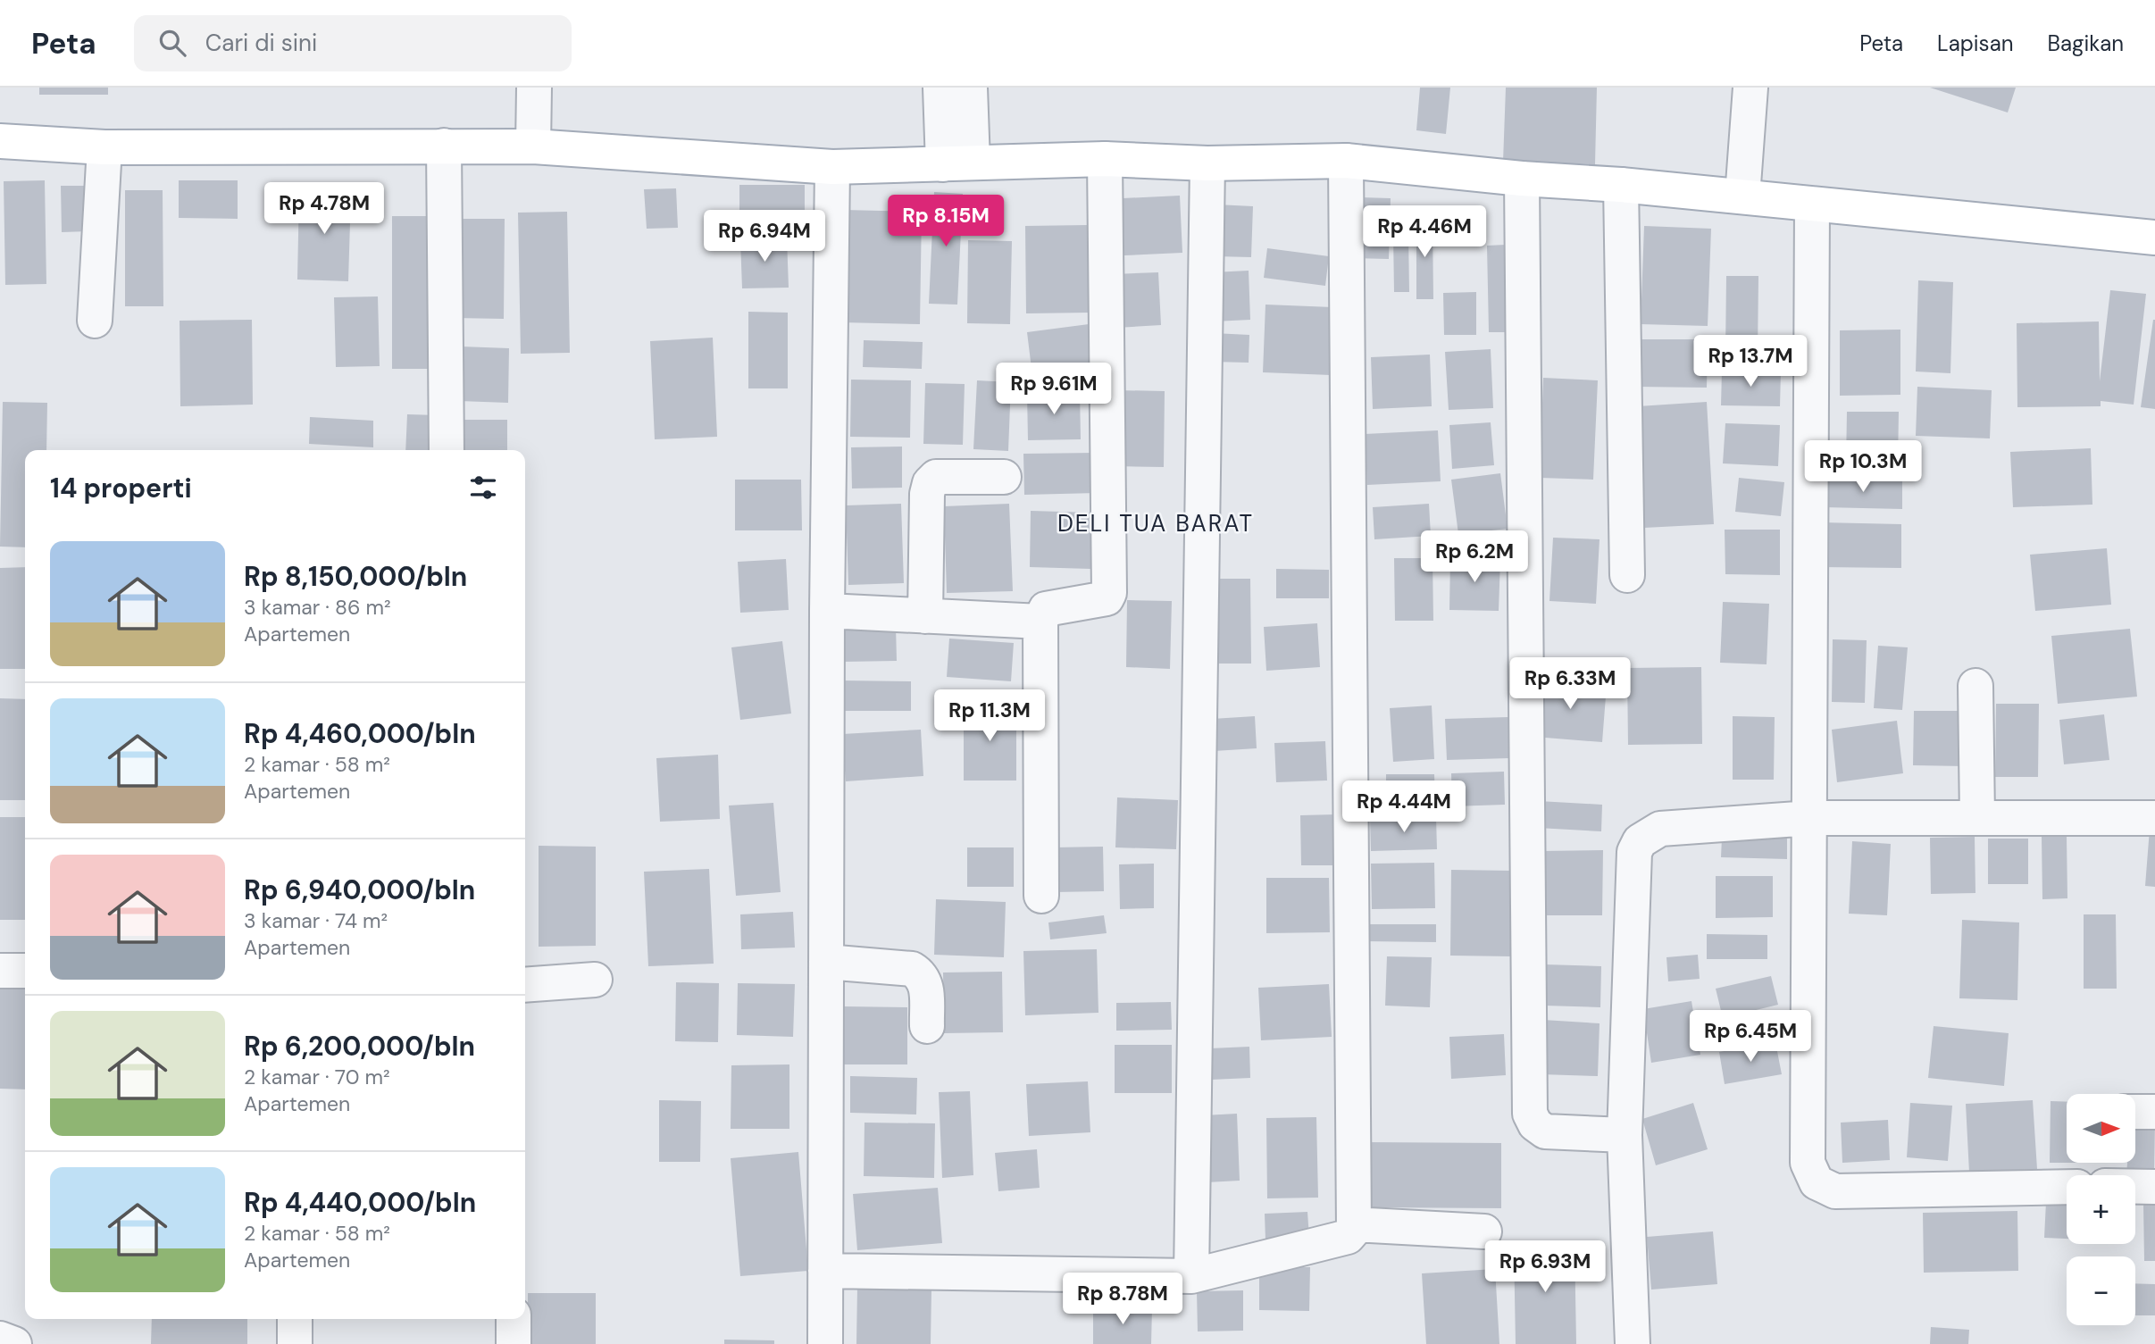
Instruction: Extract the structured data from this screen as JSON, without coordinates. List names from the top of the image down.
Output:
{
  "districts": ["DELI TUA BARAT"],
  "north": "right",
  "page": {
    "header": "Peta",
    "search": "Cari di sini",
    "nav": ["Peta", "Lapisan", "Bagikan"],
    "price": [
      "Rp 4.78M",
      "Rp 8.15M",
      "Rp 4.46M",
      "Rp 6.94M",
      "Rp 13.7M",
      "Rp 9.61M",
      "Rp 10.3M",
      "Rp 6.2M",
      "Rp 6.33M",
      "Rp 11.3M",
      "Rp 4.44M",
      "Rp 6.45M",
      "Rp 6.93M",
      "Rp 8.78M"
    ],
    "heading": "14 properti",
    "list": [
      {
        "name": "Rp 8,150,000/bln",
        "note": "3 kamar · 86 m² · Apartemen"
      },
      {
        "name": "Rp 4,460,000/bln",
        "note": "2 kamar · 58 m² · Apartemen"
      },
      {
        "name": "Rp 6,940,000/bln",
        "note": "3 kamar · 74 m² · Apartemen"
      },
      {
        "name": "Rp 6,200,000/bln",
        "note": "2 kamar · 70 m² · Apartemen"
      },
      {
        "name": "Rp 4,440,000/bln",
        "note": "2 kamar · 58 m² · Apartemen"
      }
    ],
    "map_buttons": ["+", "−"]
  }
}
